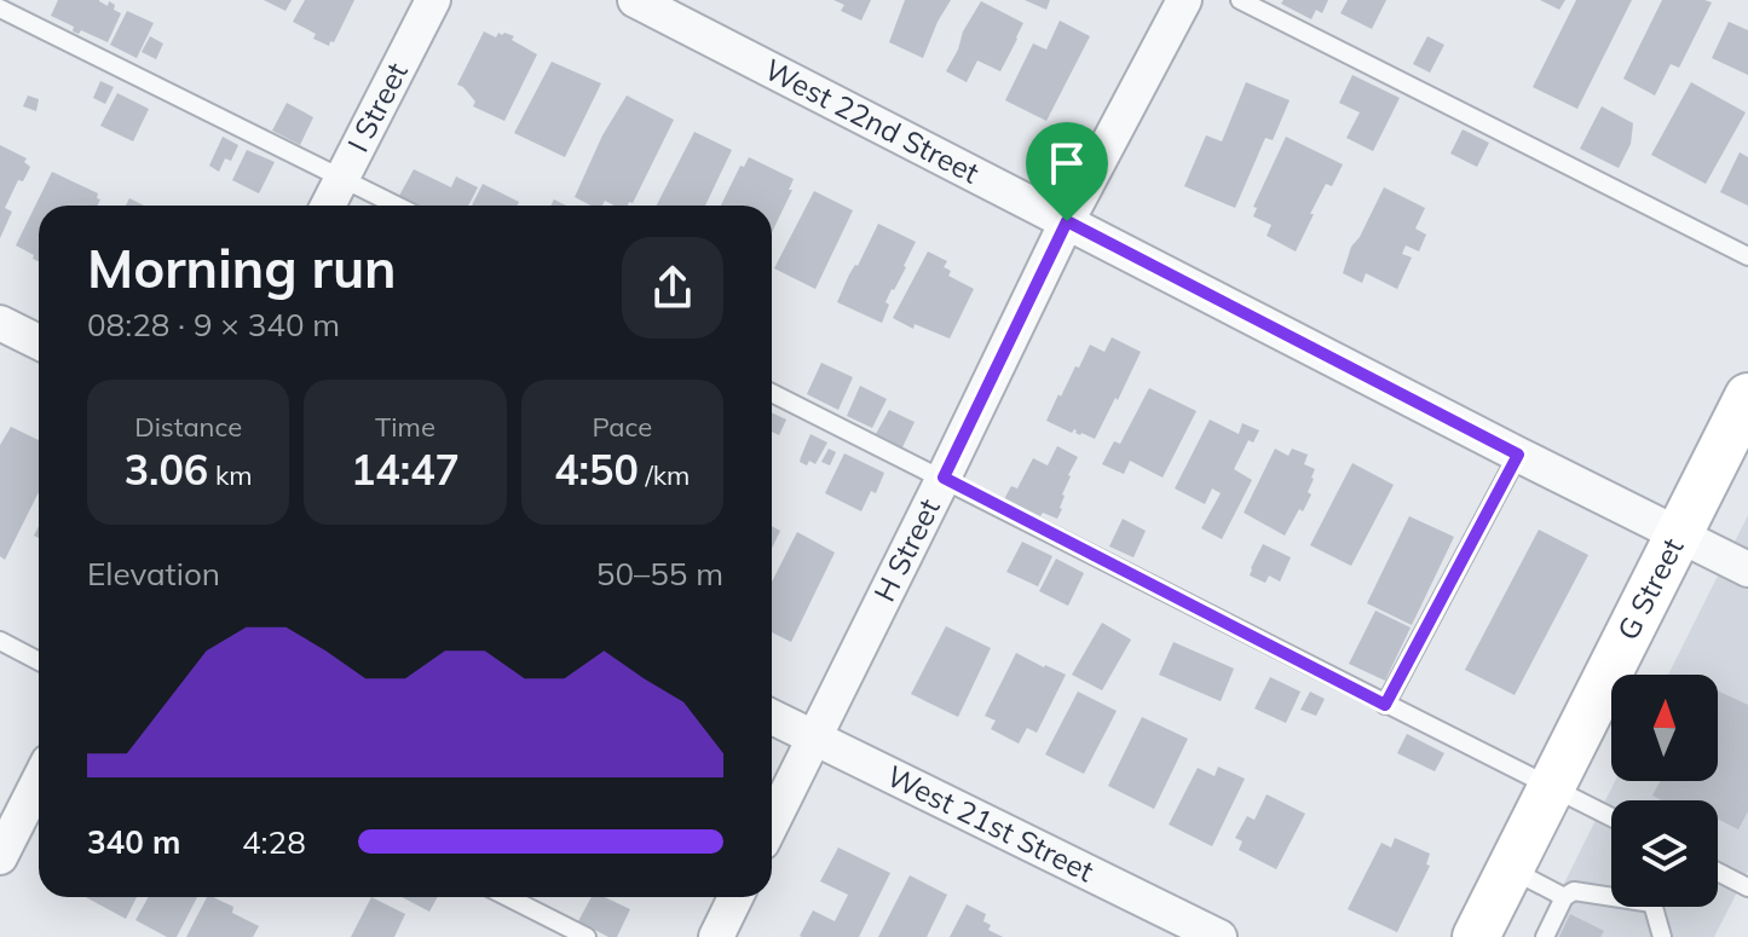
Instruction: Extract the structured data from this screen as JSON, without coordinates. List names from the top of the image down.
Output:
{
  "streets": {
    "main road": ["G Street"],
    "street": [
      "I Street",
      "West 22nd Street",
      "H Street",
      "West 21st Street"
    ]
  },
  "crossings": [
    ["West 22nd Street", "H Street"],
    ["West 22nd Street", "G Street"],
    ["H Street", "West 21st Street"]
  ],
  "north": "top",
  "page": {
    "heading": ["Morning run", "08:28 · 9 × 340 m"],
    "stats": [
      ["Distance", "3.06 km"],
      ["Time", "14:47"],
      ["Pace", "4:50 /km"]
    ],
    "chart": ["Elevation", "50–55 m"],
    "list": [
      {
        "name": "340 m",
        "note": "4:28"
      }
    ]
  }
}
